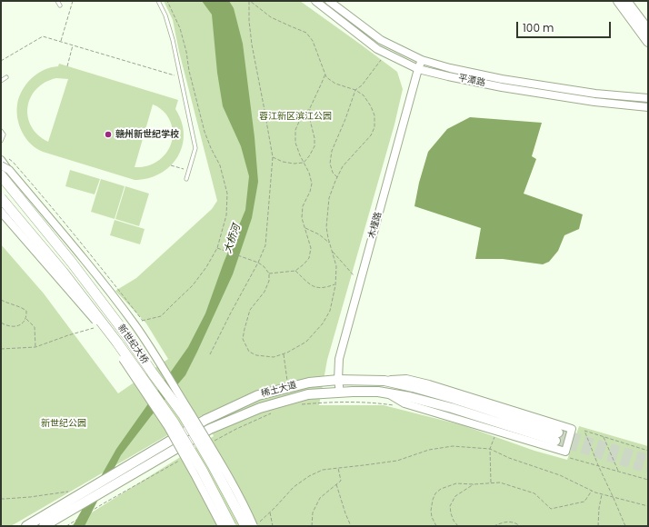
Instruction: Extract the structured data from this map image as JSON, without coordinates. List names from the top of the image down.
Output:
{
  "streets": {
    "highway": ["新世纪大桥"],
    "main road": ["稀土大道"],
    "street": ["平潭路", "木槿路"]
  },
  "crossings": [
    ["平潭路", "木槿路"],
    ["木槿路", "稀土大道"]
  ],
  "water": ["大桥河"],
  "parks": ["蓉江新区滨江公园", "新世纪公园"],
  "places": ["赣州新世纪学校"],
  "scale_bar": "100 m"
}
